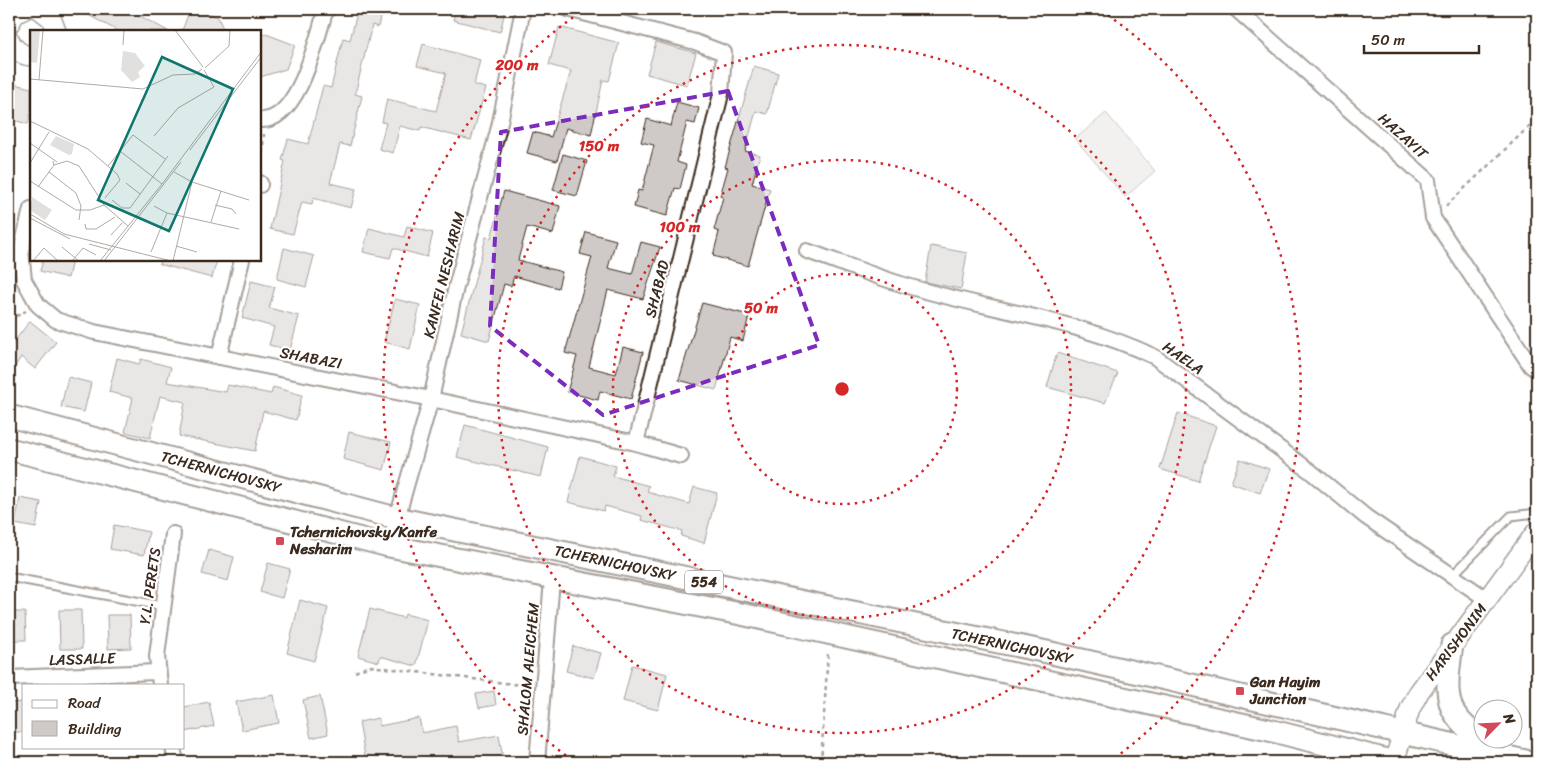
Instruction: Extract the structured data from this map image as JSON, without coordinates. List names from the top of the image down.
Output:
{
  "streets": {
    "main road": ["TCHERNICHOVSKY", "554"],
    "street": [
      "HAZAYIT",
      "KANFEI NESHARIM",
      "SHABAD",
      "SHABAZI",
      "HAELA",
      "Y.L. PERETS",
      "HARISHONIM",
      "LASSALLE",
      "SHALOM ALEICHEM"
    ]
  },
  "crossings": [
    ["KANFEI NESHARIM", "SHABAZI"],
    ["KANFEI NESHARIM", "TCHERNICHOVSKY"],
    ["SHABAD", "SHABAZI"],
    ["HAELA", "HARISHONIM"],
    ["TCHERNICHOVSKY", "554"],
    ["TCHERNICHOVSKY", "HARISHONIM"],
    ["TCHERNICHOVSKY", "SHALOM ALEICHEM"],
    ["554", "HARISHONIM"],
    ["Y.L. PERETS", "LASSALLE"]
  ],
  "places": {
    "transit": ["Tchernichovsky/Kanfe Nesharim", "Gan Hayim Junction"]
  },
  "legend": ["Road", "Building"],
  "scale_bar": "50 m",
  "north": "top right",
  "rings": [
    "200 m",
    "150 m",
    "100 m",
    "50 m"
  ]
}
